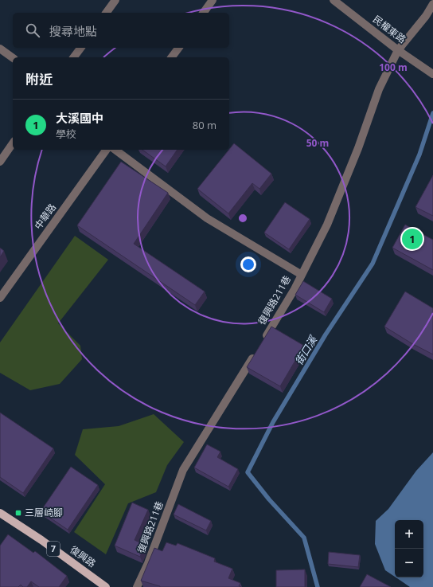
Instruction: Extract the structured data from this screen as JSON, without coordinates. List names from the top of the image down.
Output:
{
  "streets": {
    "main road": ["7", "復興路"],
    "street": ["民權東路", "中華路", "復興路211巷"]
  },
  "crossings": [
    ["民權東路", "復興路211巷"]
  ],
  "water": ["街口溪"],
  "places": {
    "transit": ["三層崎腳"]
  },
  "page": {
    "search": "搜尋地點",
    "heading": "附近",
    "list": [
      {
        "mark": "1",
        "name": "大溪國中",
        "note": "學校",
        "value": "80 m"
      }
    ],
    "pins": "1",
    "map_buttons": ["+", "−"]
  },
  "rings": ["100 m", "50 m"]
}
